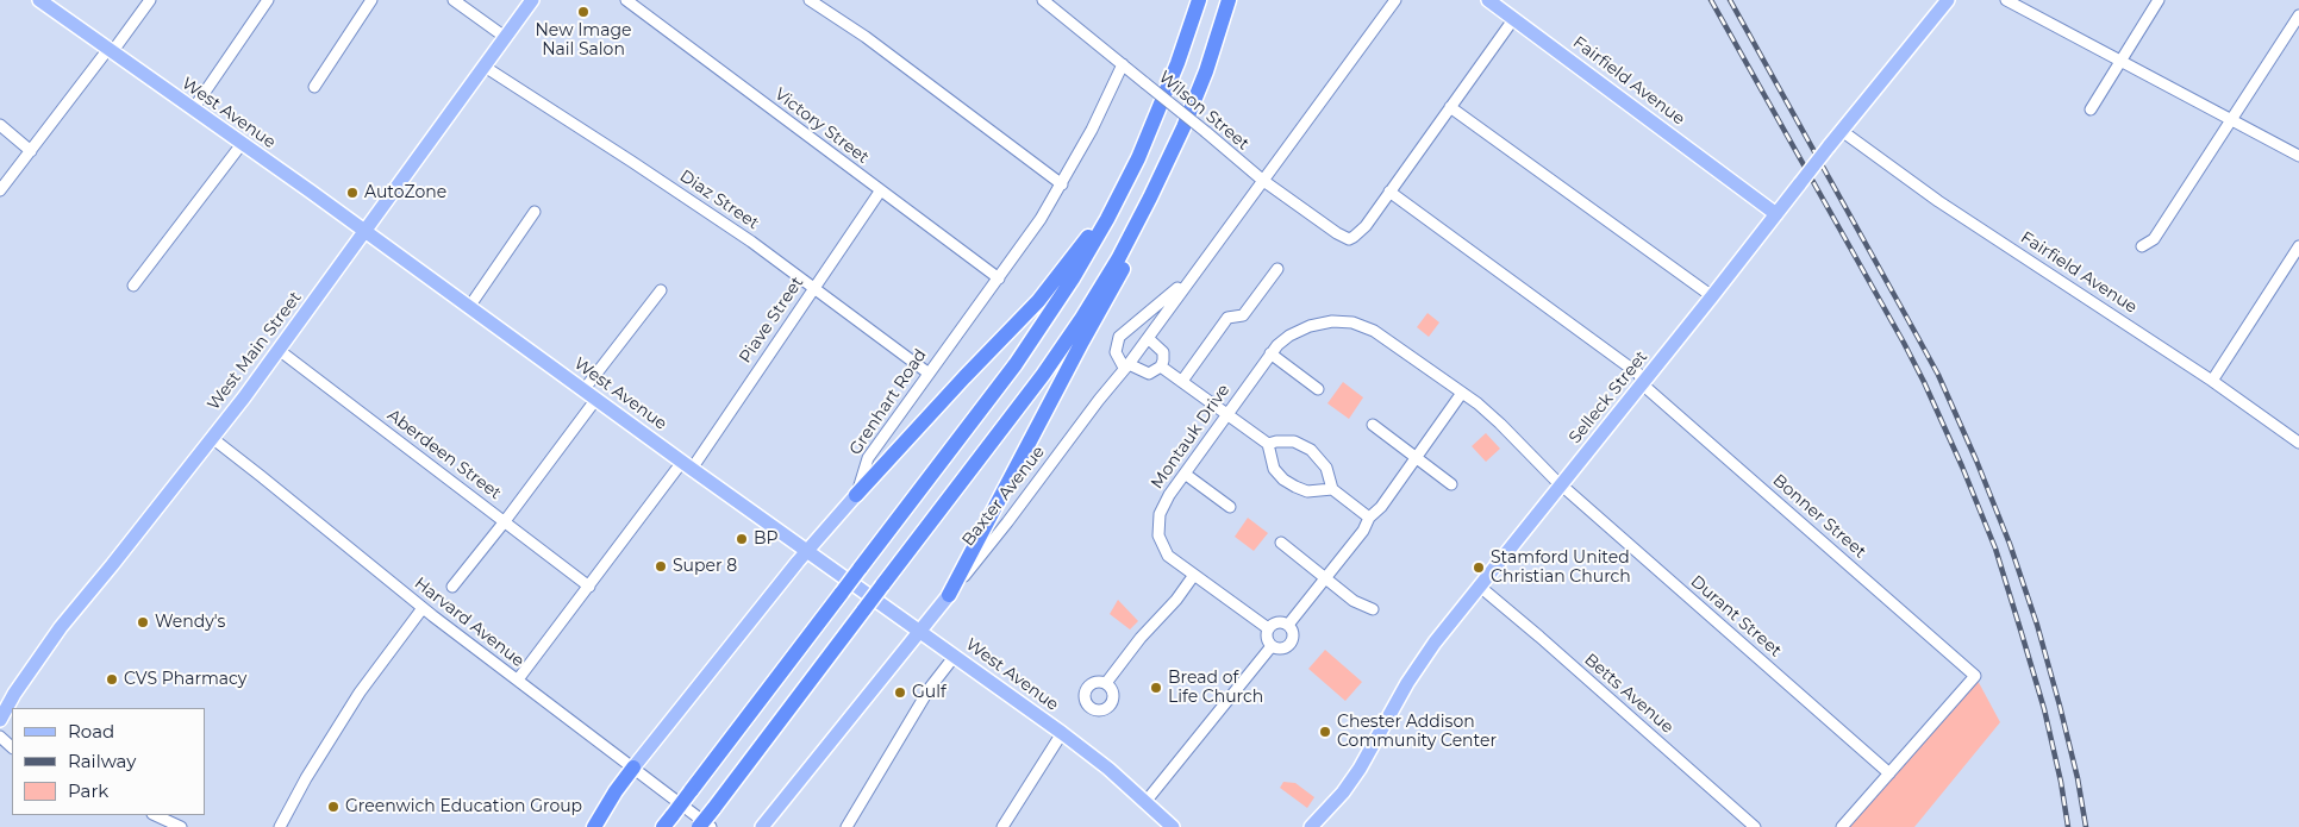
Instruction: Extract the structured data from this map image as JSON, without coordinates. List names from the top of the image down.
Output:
{
  "streets": {
    "main road": [
      "Fairfield Avenue",
      "West Avenue",
      "West Main Street",
      "Selleck Street",
      "Grenhart Road",
      "Baxter Avenue"
    ],
    "street": [
      "Wilson Street",
      "Victory Street",
      "Diaz Street",
      "Piave Street",
      "Montauk Drive",
      "Aberdeen Street",
      "Bonner Street",
      "Durant Street",
      "Harvard Avenue",
      "Betts Avenue"
    ]
  },
  "crossings": [
    ["Fairfield Avenue", "Selleck Street"],
    ["Wilson Street", "Grenhart Road"],
    ["Wilson Street", "Baxter Avenue"],
    ["Wilson Street", "Bonner Street"],
    ["West Avenue", "Piave Street"],
    ["West Avenue", "West Main Street"],
    ["West Avenue", "Grenhart Road"],
    ["West Avenue", "Baxter Avenue"],
    ["Victory Street", "Piave Street"],
    ["Victory Street", "Grenhart Road"],
    ["Diaz Street", "Piave Street"],
    ["Diaz Street", "West Main Street"],
    ["Diaz Street", "Grenhart Road"],
    ["Piave Street", "Aberdeen Street"],
    ["Piave Street", "Harvard Avenue"],
    ["West Main Street", "Aberdeen Street"],
    ["West Main Street", "Harvard Avenue"],
    ["Selleck Street", "Bonner Street"],
    ["Selleck Street", "Durant Street"],
    ["Selleck Street", "Betts Avenue"],
    ["Grenhart Road", "Harvard Avenue"],
    ["Montauk Drive", "Durant Street"],
    ["Bonner Street", "Durant Street"]
  ],
  "places": [
    "New Image Nail Salon",
    "AutoZone",
    "BP",
    "Super 8",
    "Stamford United Christian Church",
    "Wendy's",
    "CVS Pharmacy",
    "Bread of Life Church",
    "Gulf",
    "Chester Addison Community Center",
    "Greenwich Education Group"
  ],
  "legend": ["Road", "Railway", "Park"]
}
